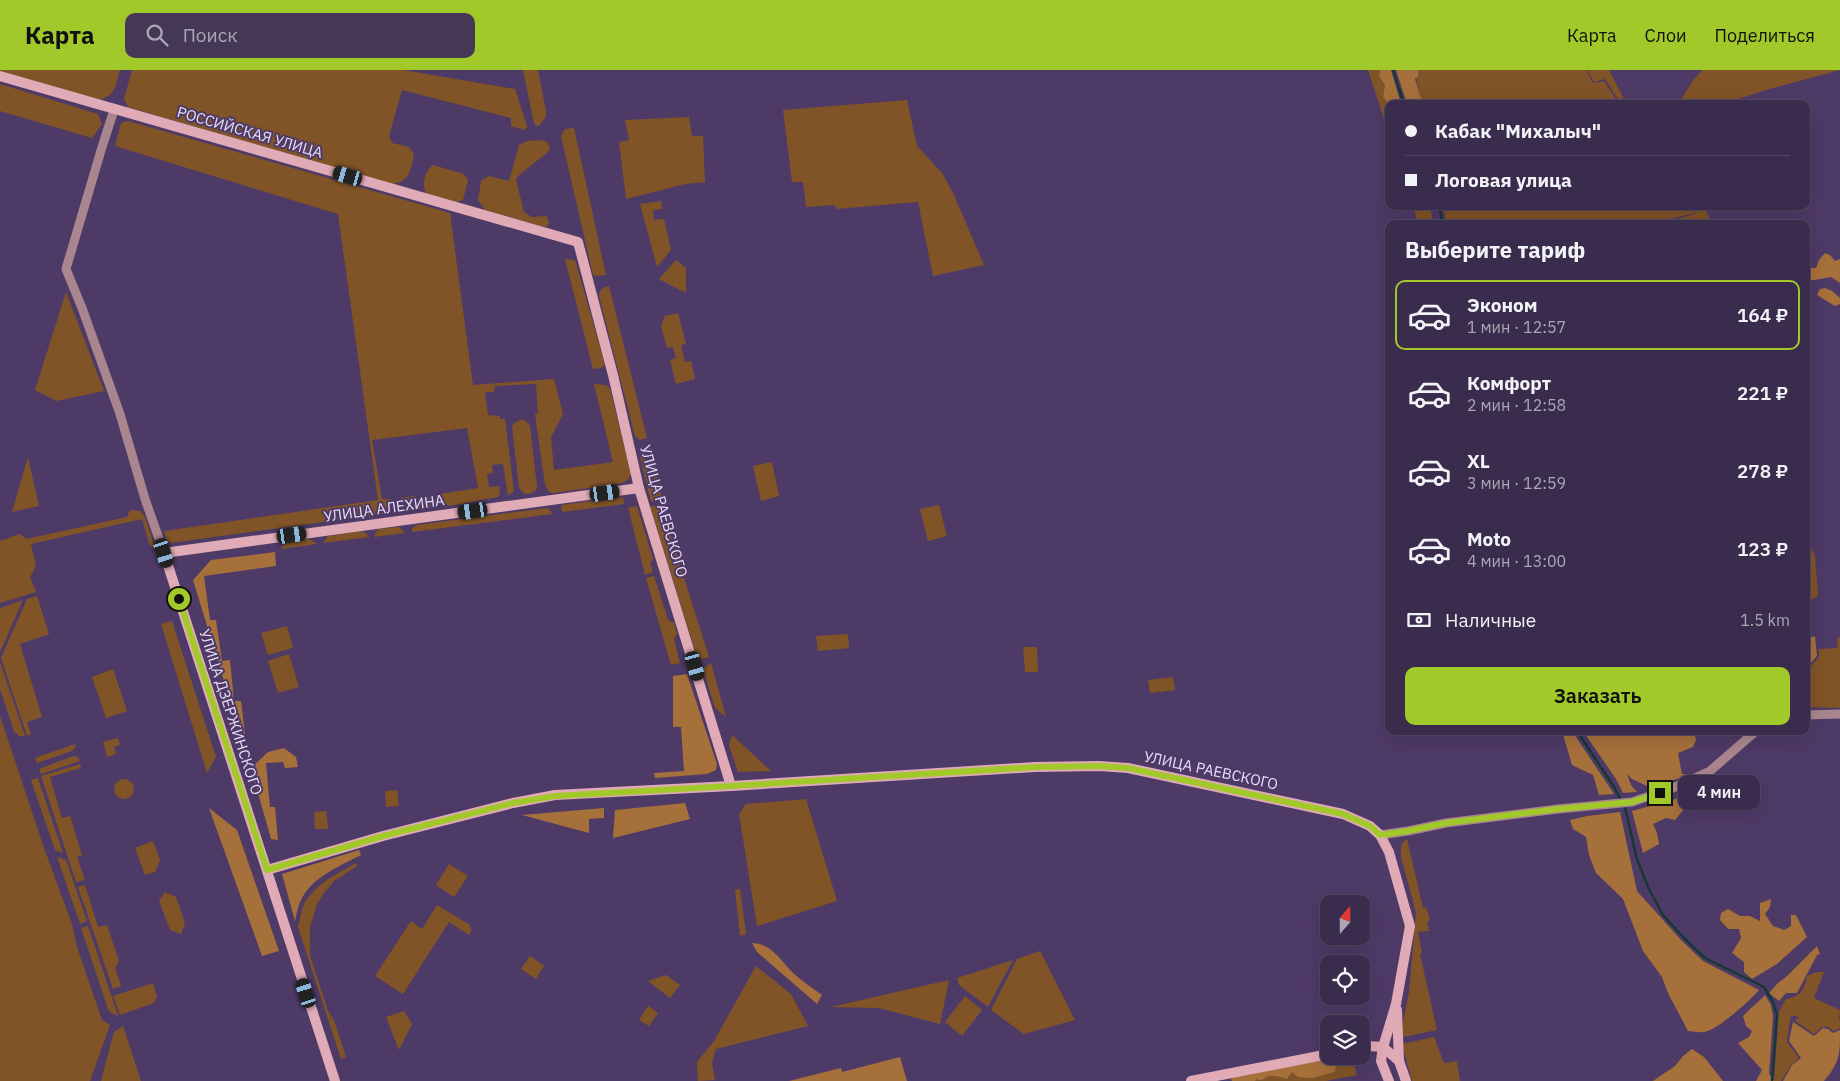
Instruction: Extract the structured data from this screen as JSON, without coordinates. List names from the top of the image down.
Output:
{
  "streets": {
    "main road": [
      "РОССИЙСКАЯ УЛИЦА",
      "УЛИЦА АЛЕХИНА",
      "УЛИЦА РАЕВСКОГО",
      "УЛИЦА ДЗЕРЖИНСКОГО"
    ]
  },
  "crossings": [
    ["РОССИЙСКАЯ УЛИЦА", "УЛИЦА РАЕВСКОГО"],
    ["РОССИЙСКАЯ УЛИЦА", "УЛИЦА ДЗЕРЖИНСКОГО"],
    ["УЛИЦА АЛЕХИНА", "УЛИЦА РАЕВСКОГО"],
    ["УЛИЦА АЛЕХИНА", "УЛИЦА ДЗЕРЖИНСКОГО"],
    ["УЛИЦА РАЕВСКОГО", "УЛИЦА ДЗЕРЖИНСКОГО"]
  ],
  "north": "top",
  "page": {
    "header": "Карта",
    "search": "Поиск",
    "nav": ["Карта", "Слои", "Поделиться"],
    "banner": ["Кабак \"Михалыч\"", "Логовая улица"],
    "heading": "Выберите тариф",
    "list": [
      {
        "name": "Эконом",
        "note": "1 мин · 12:57",
        "value": "164 ₽"
      },
      {
        "name": "Комфорт",
        "note": "2 мин · 12:58",
        "value": "221 ₽"
      },
      {
        "name": "XL",
        "note": "3 мин · 12:59",
        "value": "278 ₽"
      },
      {
        "name": "Moto",
        "note": "4 мин · 13:00",
        "value": "123 ₽"
      }
    ],
    "pay": ["Наличные", "1.5 km"],
    "buttons": "Заказать",
    "bubble": "4 мин"
  }
}
